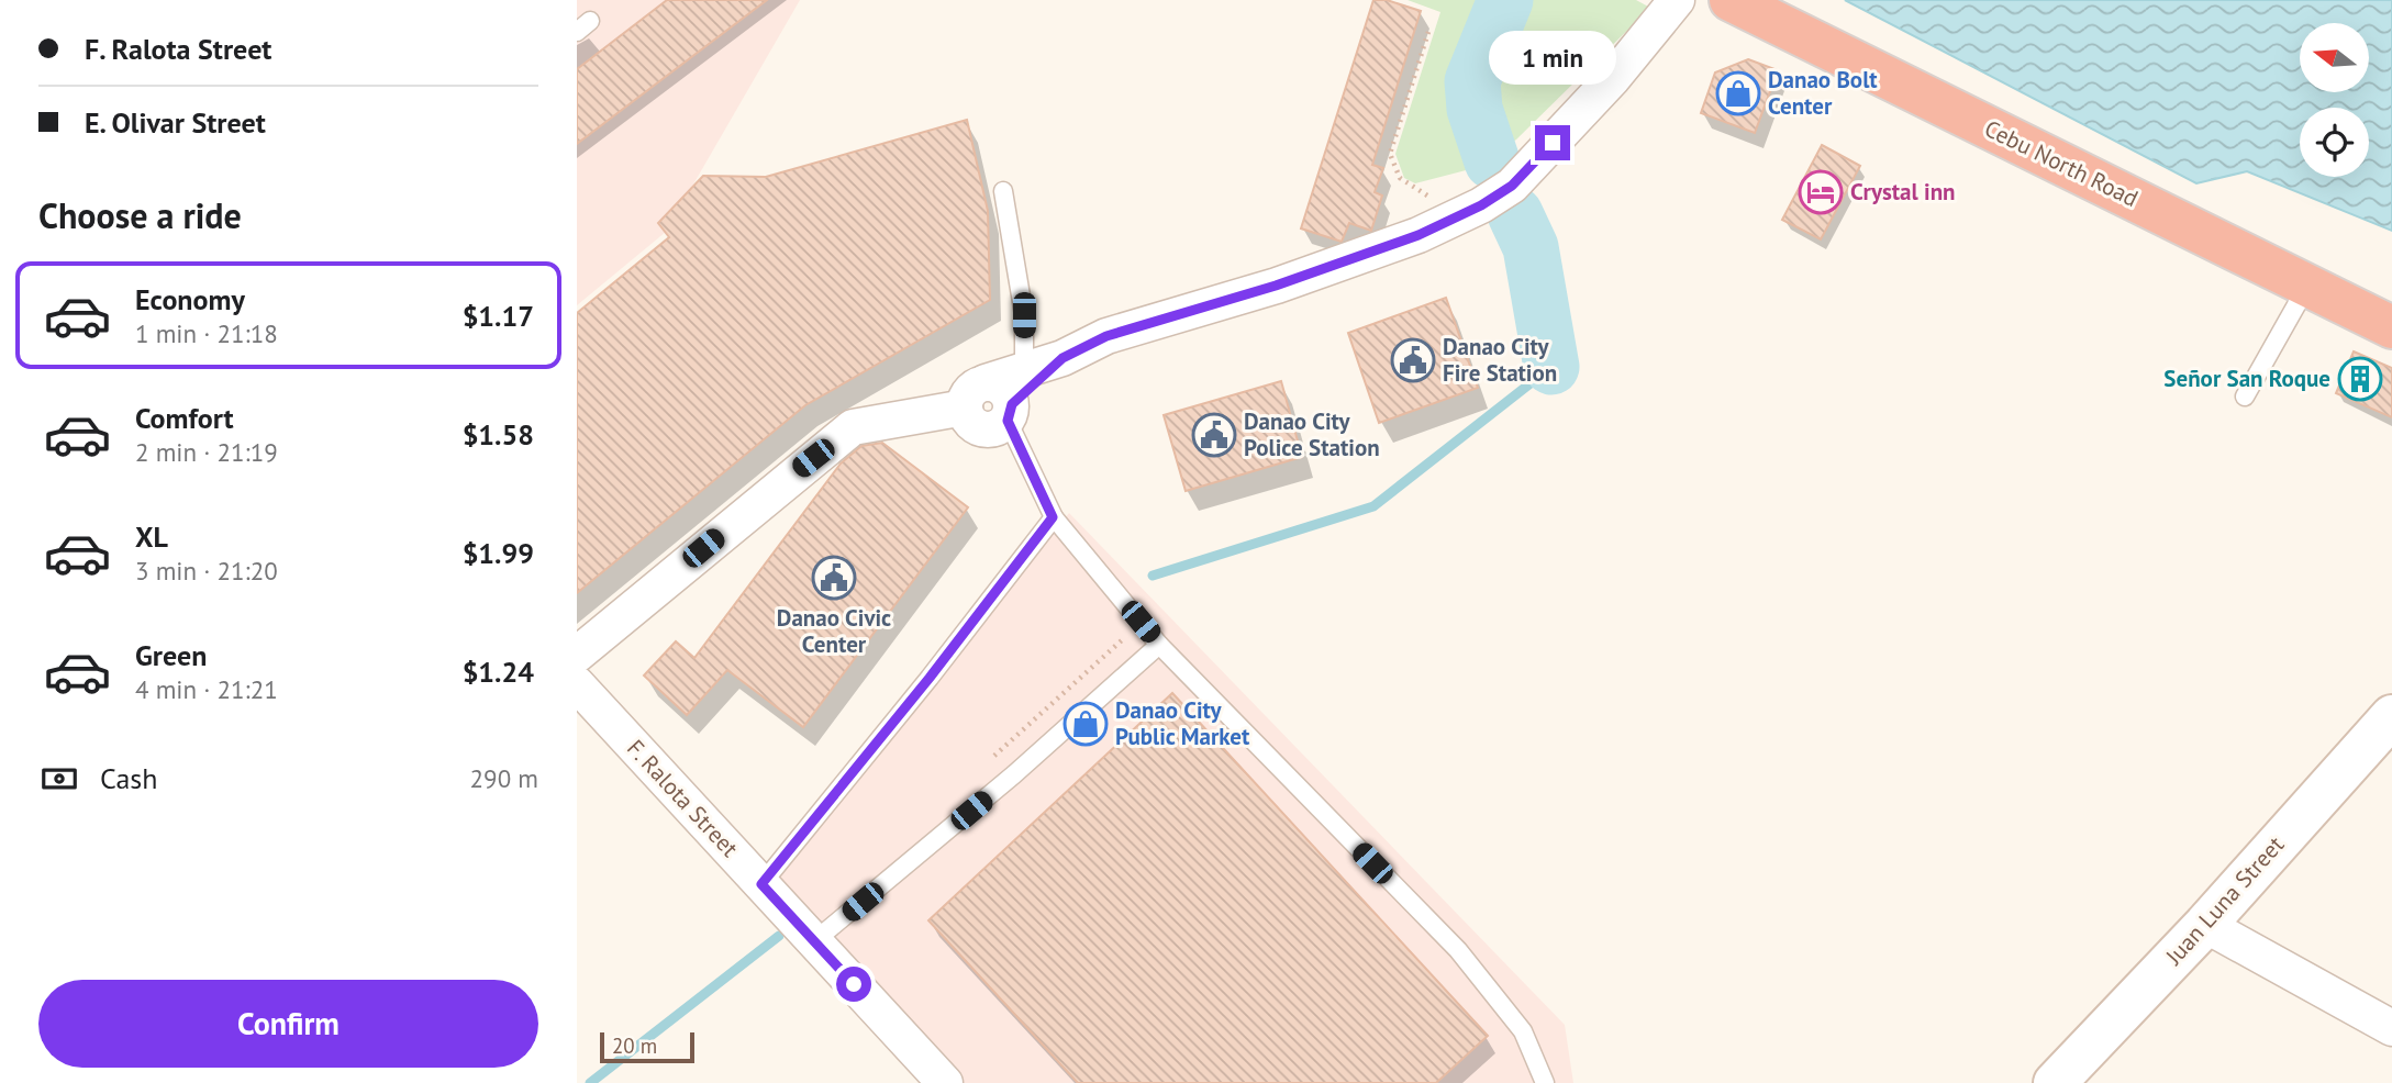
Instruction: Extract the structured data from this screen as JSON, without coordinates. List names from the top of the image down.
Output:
{
  "streets": {
    "highway": ["Cebu North Road"],
    "street": ["F. Ralota Street", "Juan Luna Street"]
  },
  "places": {
    "shop": ["Danao Bolt Center", "Danao City Public Market"],
    "hotel": ["Crystal inn"],
    "public building": ["Danao City Fire Station", "Danao City Police Station", "Danao Civic Center"],
    "building": ["Señor San Roque"]
  },
  "scale_bar": "20 m",
  "north": "left",
  "page": {
    "banner": ["F. Ralota Street", "E. Olivar Street"],
    "bubble": "1 min",
    "heading": "Choose a ride",
    "list": [
      {
        "name": "Economy",
        "note": "1 min · 21:18",
        "value": "$1.17"
      },
      {
        "name": "Comfort",
        "note": "2 min · 21:19",
        "value": "$1.58"
      },
      {
        "name": "XL",
        "note": "3 min · 21:20",
        "value": "$1.99"
      },
      {
        "name": "Green",
        "note": "4 min · 21:21",
        "value": "$1.24"
      }
    ],
    "pay": ["Cash", "290 m"],
    "buttons": "Confirm",
    "scale": "20 m"
  }
}
